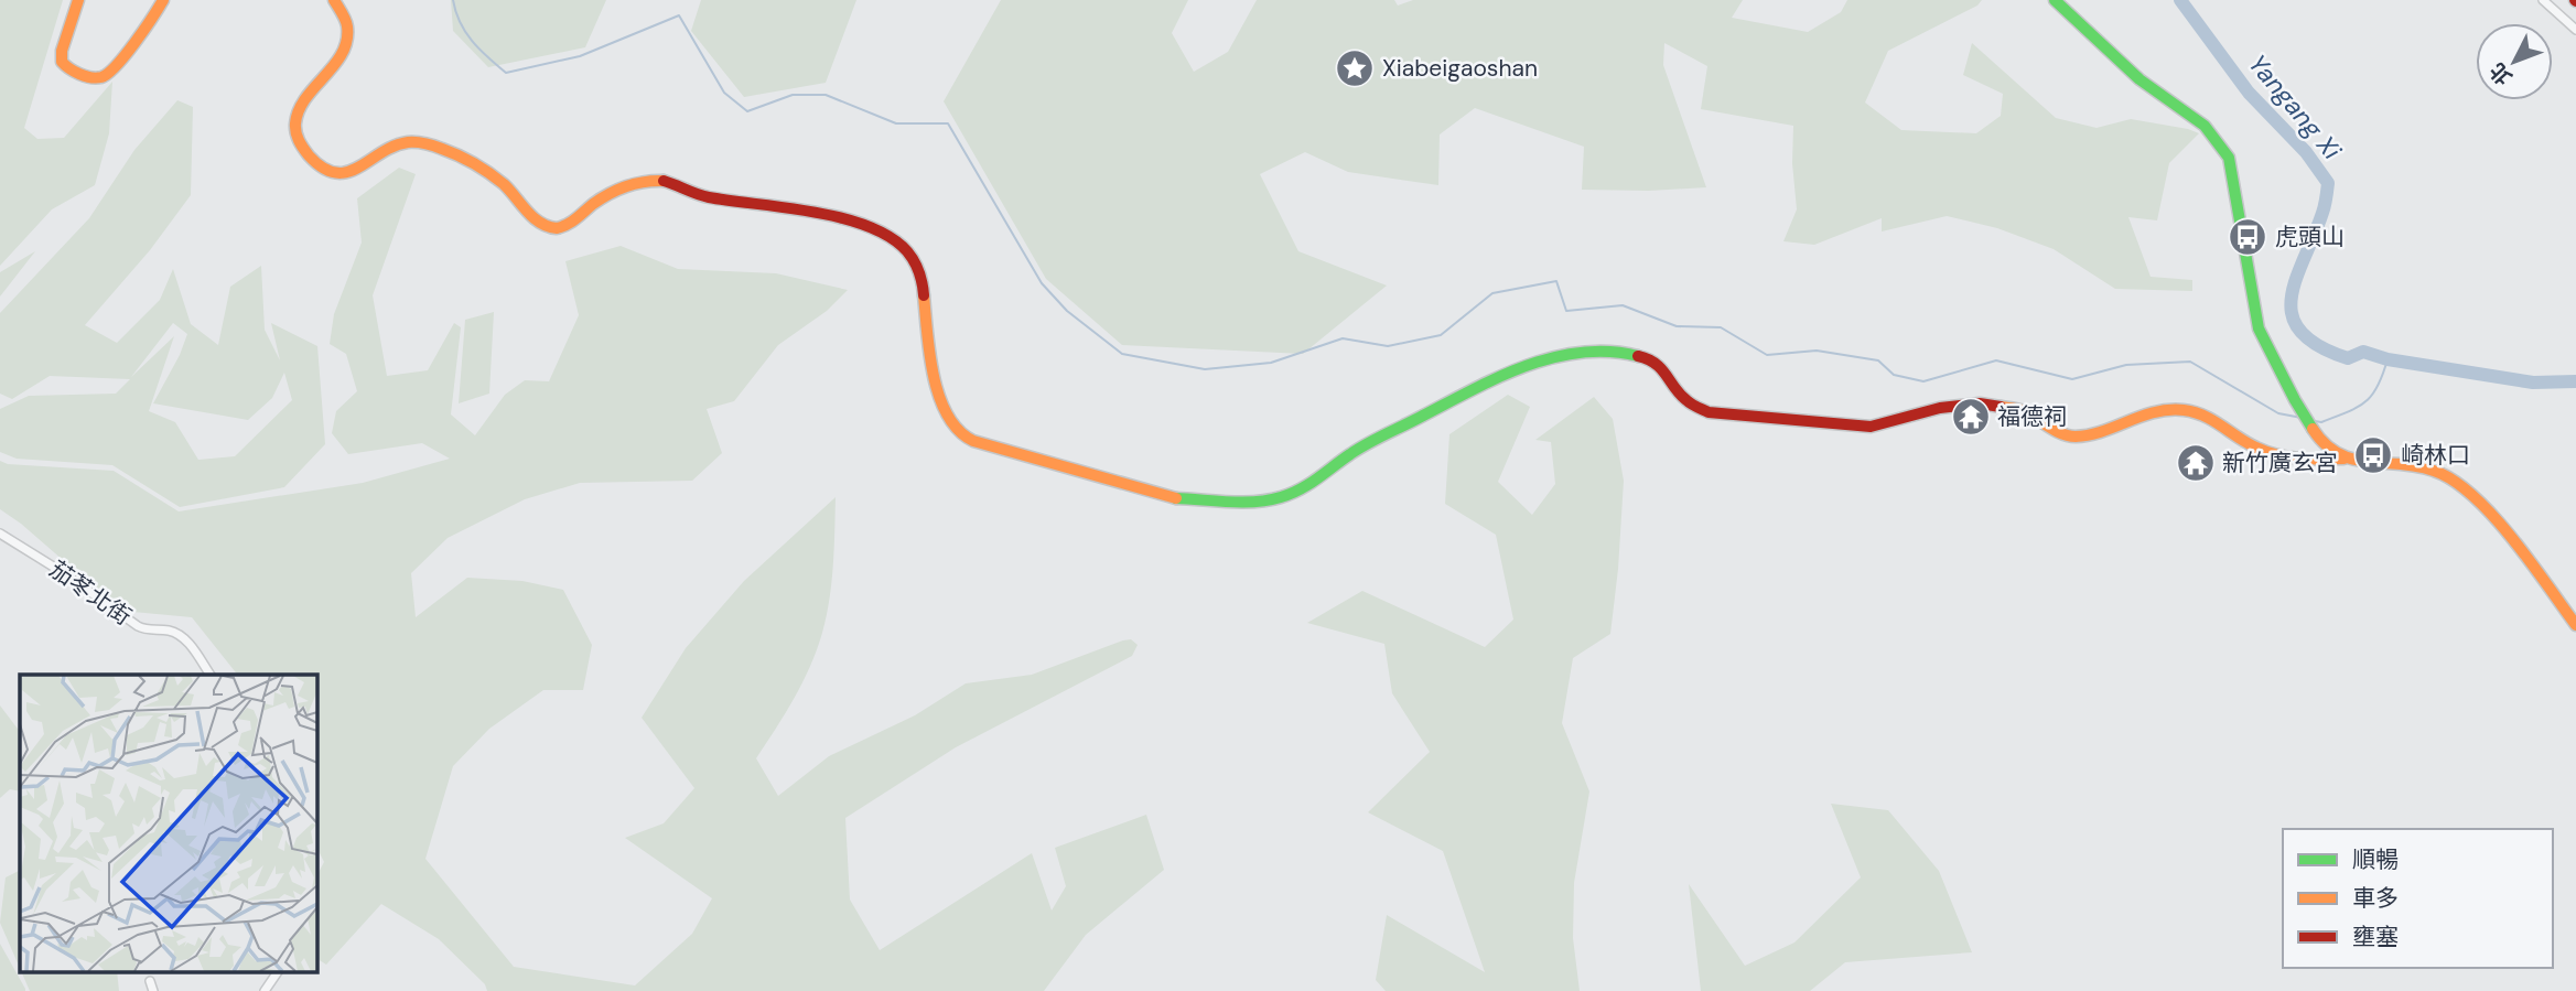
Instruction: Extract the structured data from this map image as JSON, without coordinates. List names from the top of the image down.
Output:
{
  "streets": {
    "street": ["茄苳北街"]
  },
  "water": ["Yangang Xi"],
  "places": {
    "place": ["Xiabeigaoshan"],
    "bus stop": ["虎頭山", "崎林口"],
    "temple": ["福德祠", "新竹廣玄宮"]
  },
  "legend": ["順暢", "車多", "壅塞"],
  "north": "bottom left"
}
